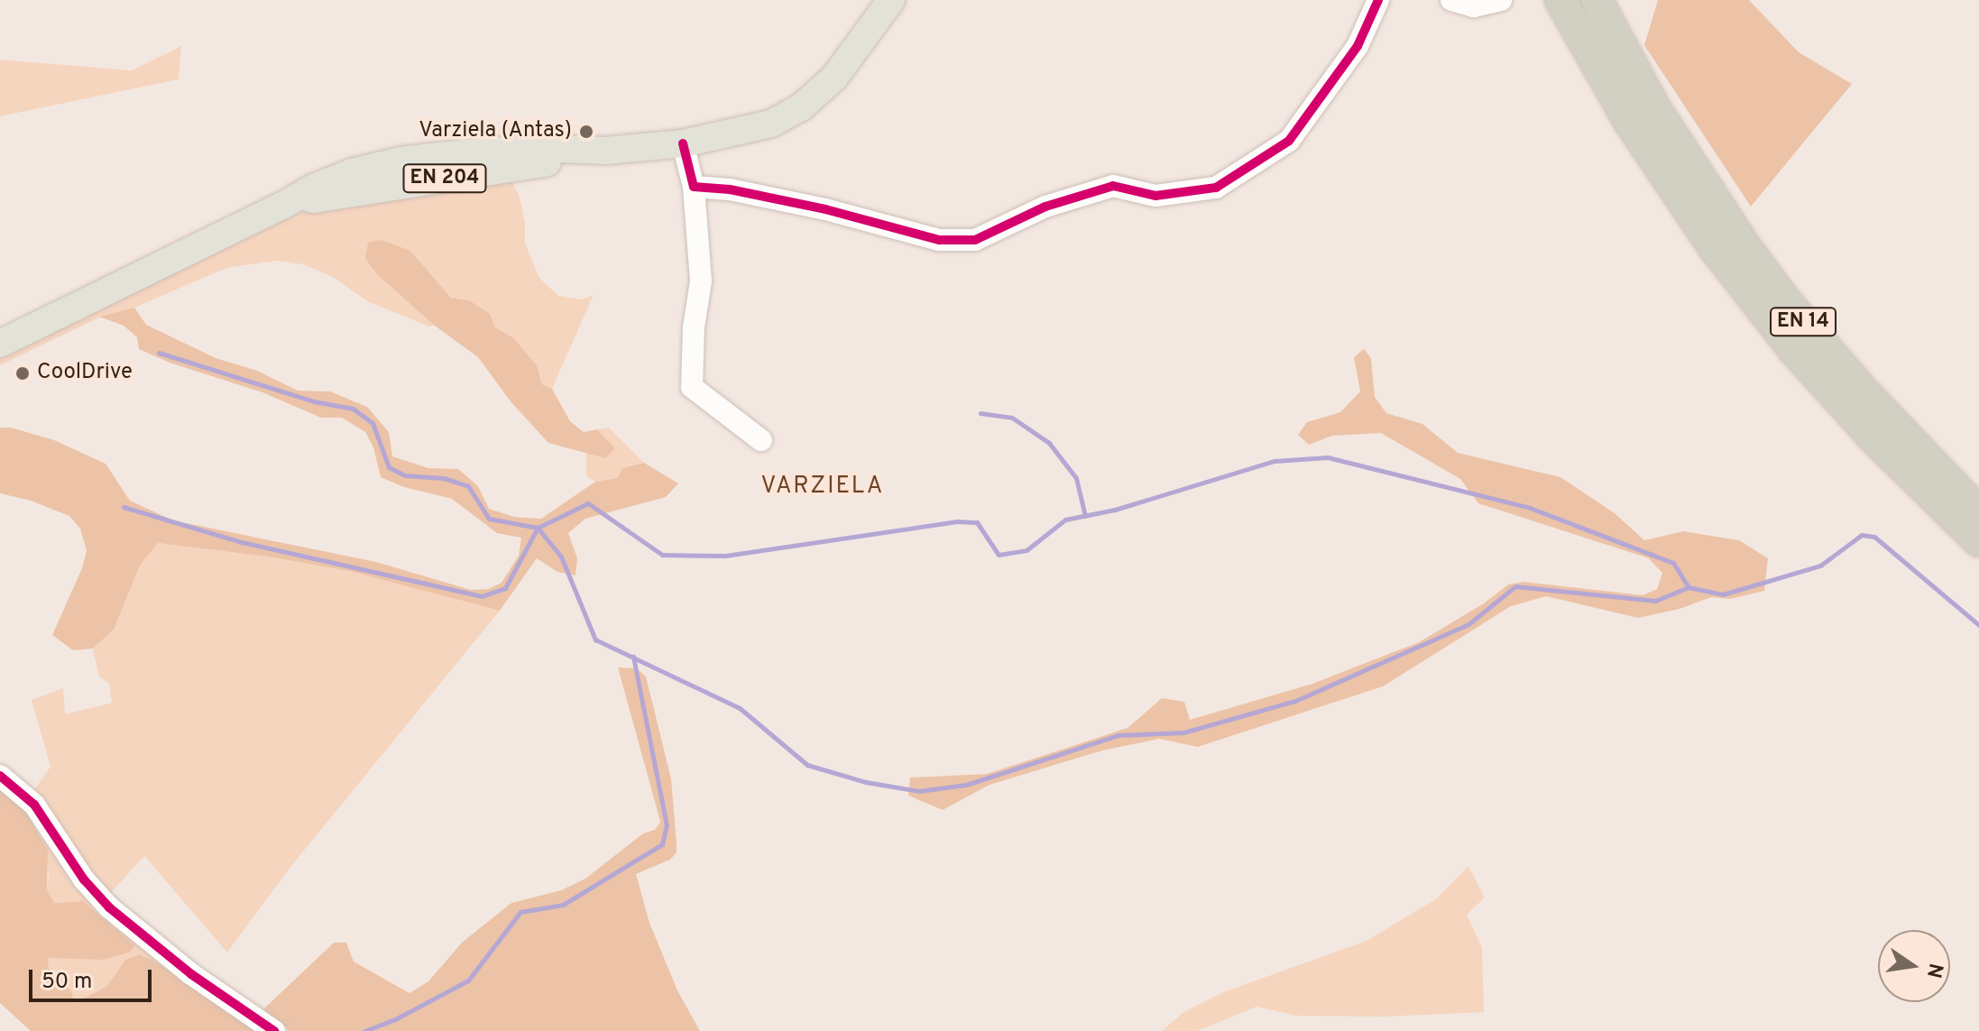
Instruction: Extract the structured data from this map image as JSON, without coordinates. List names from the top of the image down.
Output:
{
  "streets": {
    "highway": ["EN 14"],
    "main road": ["EN 204"]
  },
  "districts": ["VARZIELA"],
  "places": ["Varziela (Antas)", "CoolDrive"],
  "scale_bar": "50 m",
  "north": "right"
}
